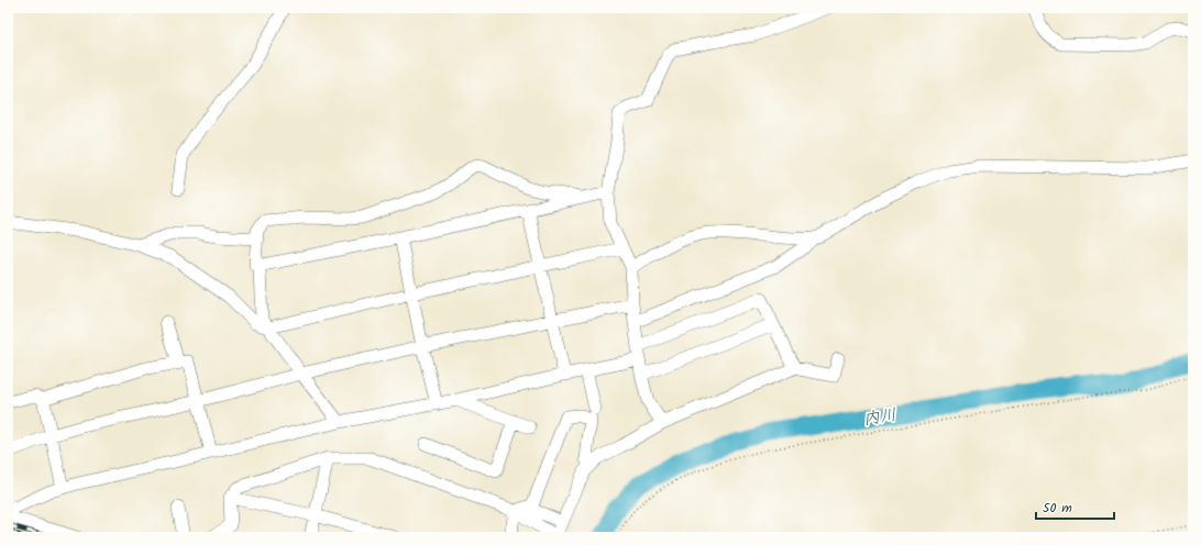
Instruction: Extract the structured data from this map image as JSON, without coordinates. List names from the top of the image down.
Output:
{
  "water": ["内川"],
  "scale_bar": "50 m"
}
